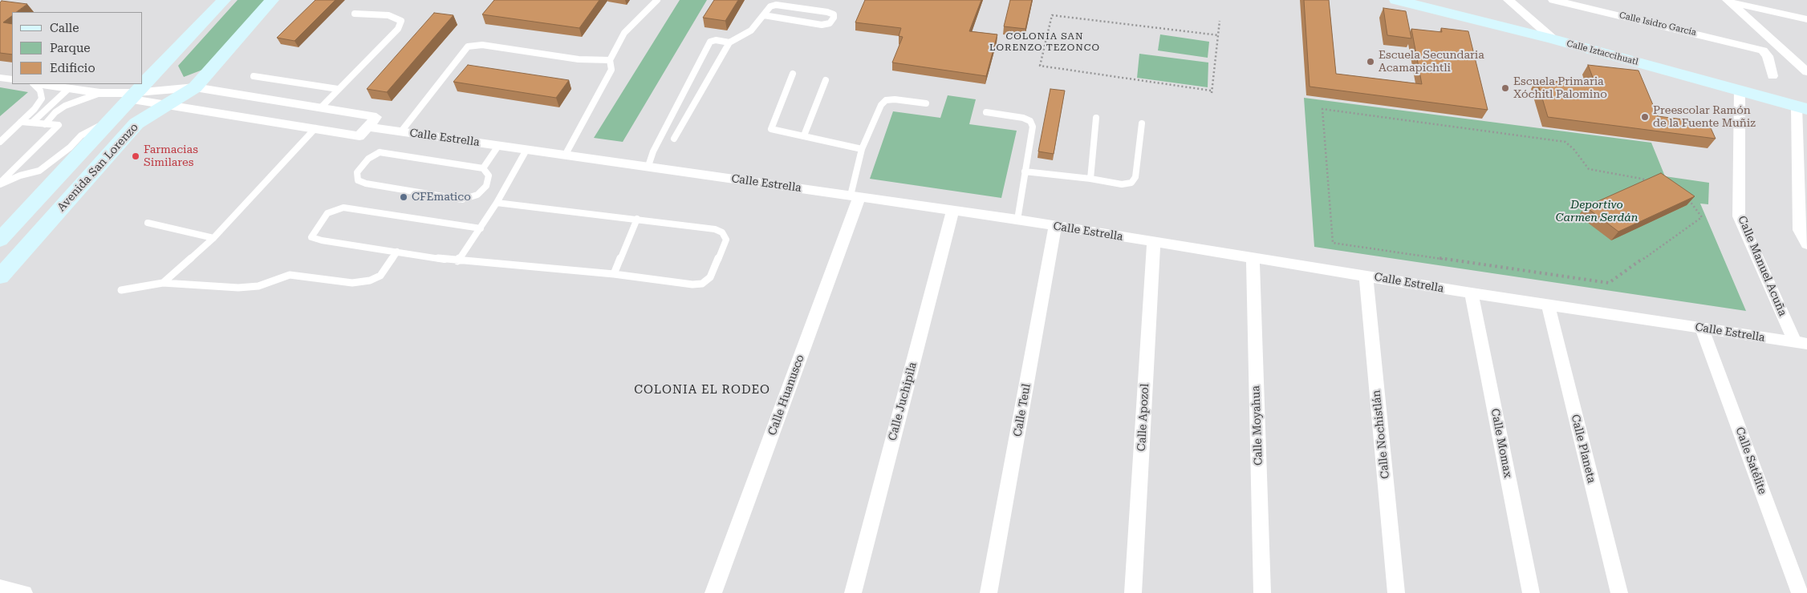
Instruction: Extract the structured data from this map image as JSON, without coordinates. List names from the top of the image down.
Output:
{
  "streets": {
    "main road": ["Calle Iztaccihuatl", "Avenida San Lorenzo"],
    "street": [
      "Calle Isidro García",
      "Calle Estrella",
      "Calle Manuel Acuña",
      "Calle Huanusco",
      "Calle Juchipila",
      "Calle Teul",
      "Calle Apozol",
      "Calle Moyahua",
      "Calle Nochistlán",
      "Calle Momax",
      "Calle Planeta",
      "Calle Satélite"
    ]
  },
  "crossings": [
    ["Calle Iztaccihuatl", "Calle Manuel Acuña"],
    ["Calle Estrella", "Avenida San Lorenzo"],
    ["Calle Estrella", "Calle Manuel Acuña"],
    ["Calle Estrella", "Calle Huanusco"],
    ["Calle Estrella", "Calle Juchipila"],
    ["Calle Estrella", "Calle Teul"],
    ["Calle Estrella", "Calle Apozol"],
    ["Calle Estrella", "Calle Moyahua"],
    ["Calle Estrella", "Calle Nochistlán"],
    ["Calle Estrella", "Calle Momax"],
    ["Calle Estrella", "Calle Planeta"],
    ["Calle Estrella", "Calle Satélite"]
  ],
  "districts": ["COLONIA SAN LORENZO TEZONCO", "COLONIA EL RODEO"],
  "parks": ["Deportivo Carmen Serdán"],
  "places": [
    "Escuela Secundaria Acamapichtli",
    "Escuela Primaria Xóchitl Palomino",
    "Preescolar Ramón de la Fuente Muñiz",
    "Farmacias Similares",
    "CFEmatico"
  ],
  "legend": ["Calle", "Parque", "Edificio"]
}
